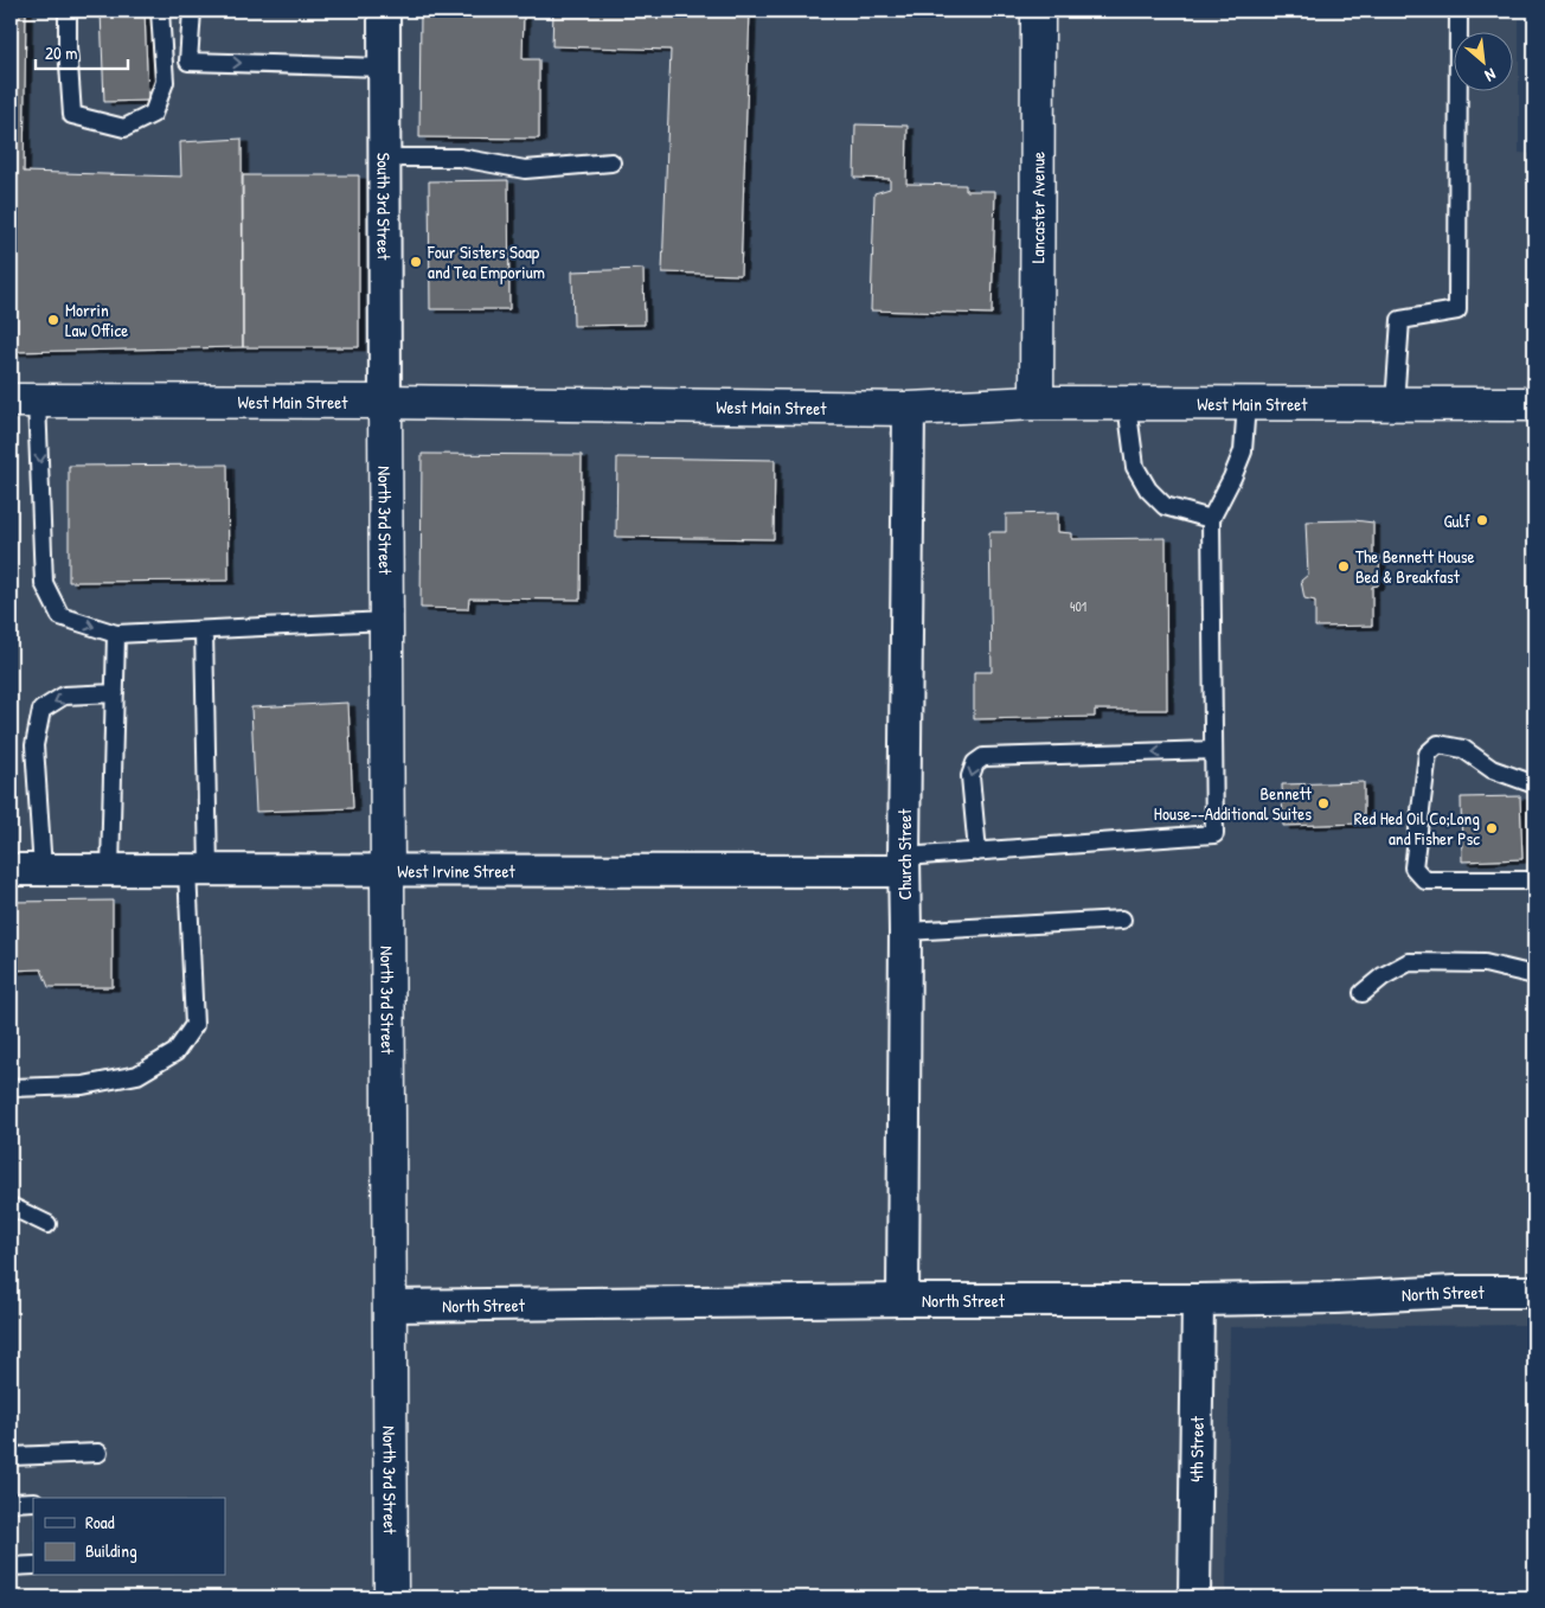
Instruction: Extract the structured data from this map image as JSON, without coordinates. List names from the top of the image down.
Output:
{
  "streets": {
    "main road": ["Lancaster Avenue", "West Main Street", "North 3rd Street"],
    "street": [
      "South 3rd Street",
      "Church Street",
      "West Irvine Street",
      "North Street",
      "4th Street"
    ]
  },
  "crossings": [
    ["South 3rd Street", "West Main Street"],
    ["South 3rd Street", "North 3rd Street"],
    ["Lancaster Avenue", "West Main Street"],
    ["West Main Street", "North 3rd Street"],
    ["West Main Street", "Church Street"],
    ["North 3rd Street", "West Irvine Street"],
    ["North 3rd Street", "North Street"],
    ["Church Street", "West Irvine Street"],
    ["Church Street", "North Street"],
    ["North Street", "4th Street"]
  ],
  "places": [
    "Four Sisters Soap and Tea Emporium",
    "Morrin Law Office",
    "Gulf",
    "The Bennett House Bed & Breakfast",
    "Bennett House--Additional Suites",
    "Red Hed Oil Co;Long and Fisher Psc"
  ],
  "house_numbers": ["401"],
  "legend": ["Road", "Building"],
  "scale_bar": "20 m",
  "north": "bottom right"
}
